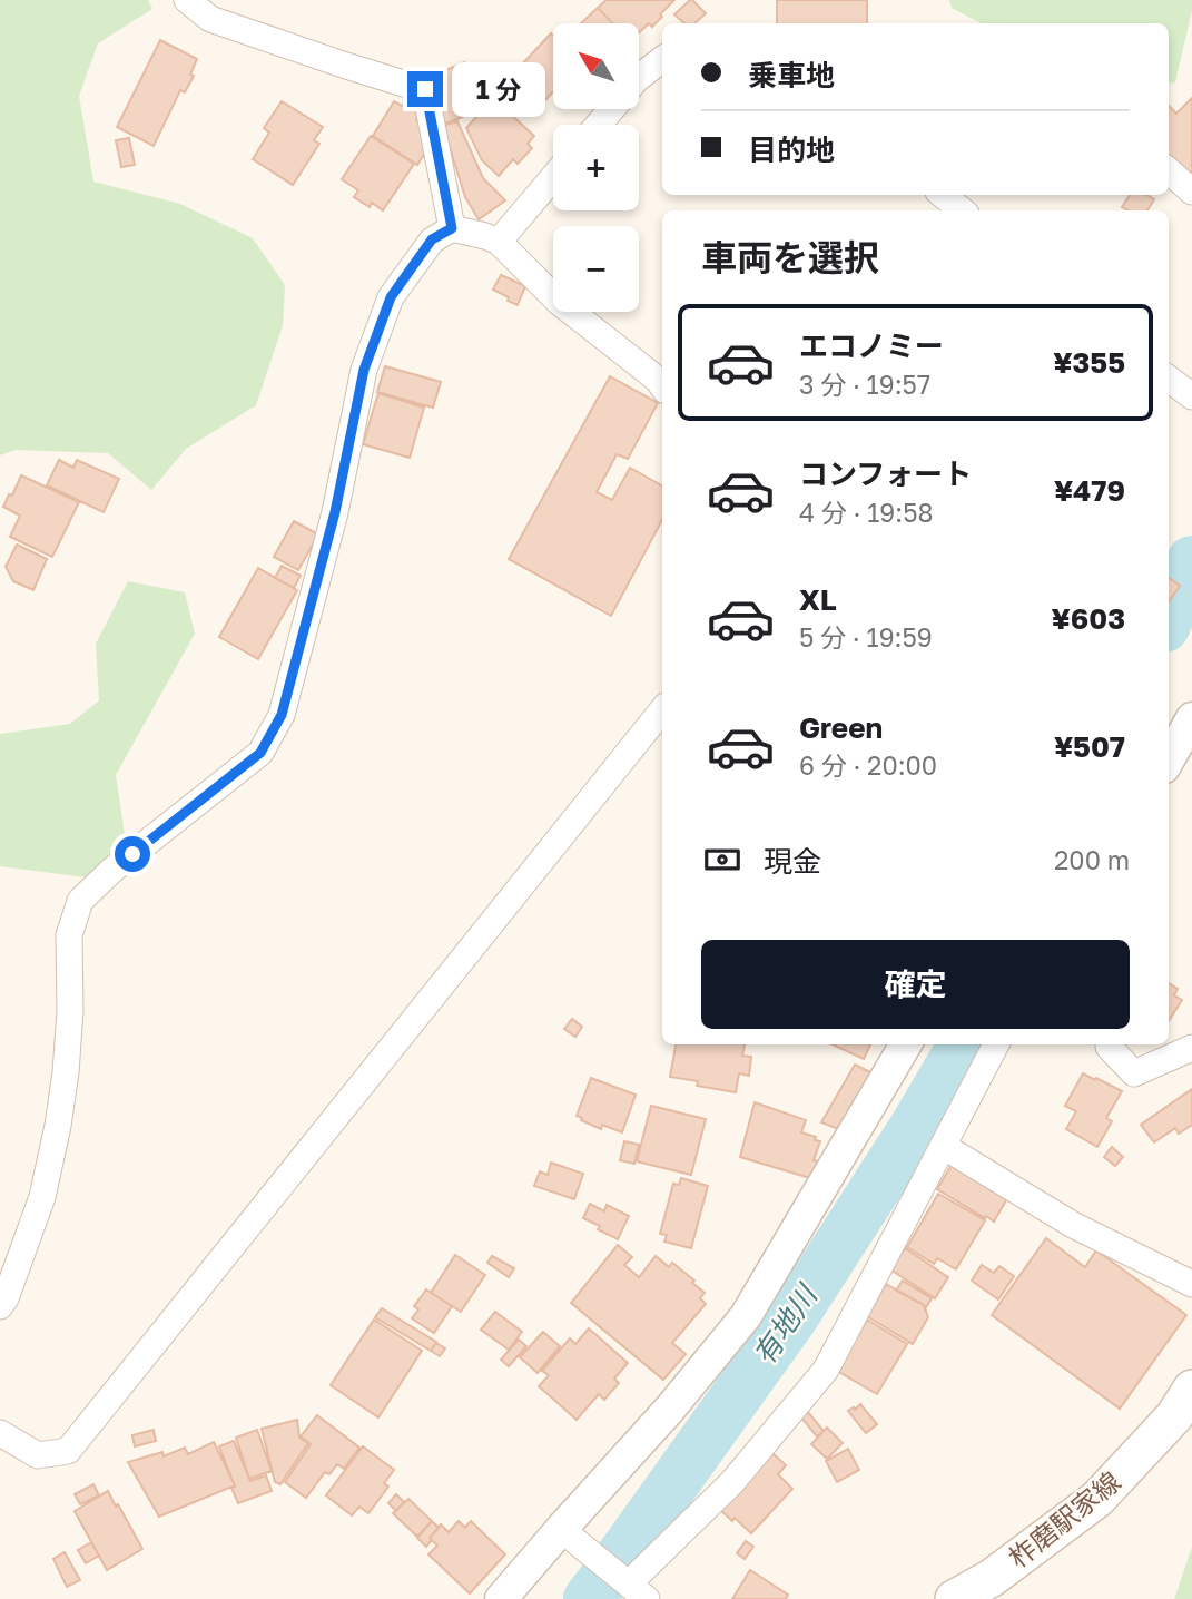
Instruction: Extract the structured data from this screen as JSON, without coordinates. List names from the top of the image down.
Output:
{
  "streets": {
    "main road": ["柞磨駅家線"]
  },
  "water": ["有地川"],
  "north": "top left",
  "page": {
    "map_buttons": ["+", "−"],
    "banner": ["乗車地", "目的地"],
    "bubble": "1 分",
    "heading": "車両を選択",
    "list": [
      {
        "name": "エコノミー",
        "note": "3 分 · 19:57",
        "value": "¥355"
      },
      {
        "name": "コンフォート",
        "note": "4 分 · 19:58",
        "value": "¥479"
      },
      {
        "name": "XL",
        "note": "5 分 · 19:59",
        "value": "¥603"
      },
      {
        "name": "Green",
        "note": "6 分 · 20:00",
        "value": "¥507"
      }
    ],
    "pay": ["現金", "200 m"],
    "buttons": "確定"
  }
}
